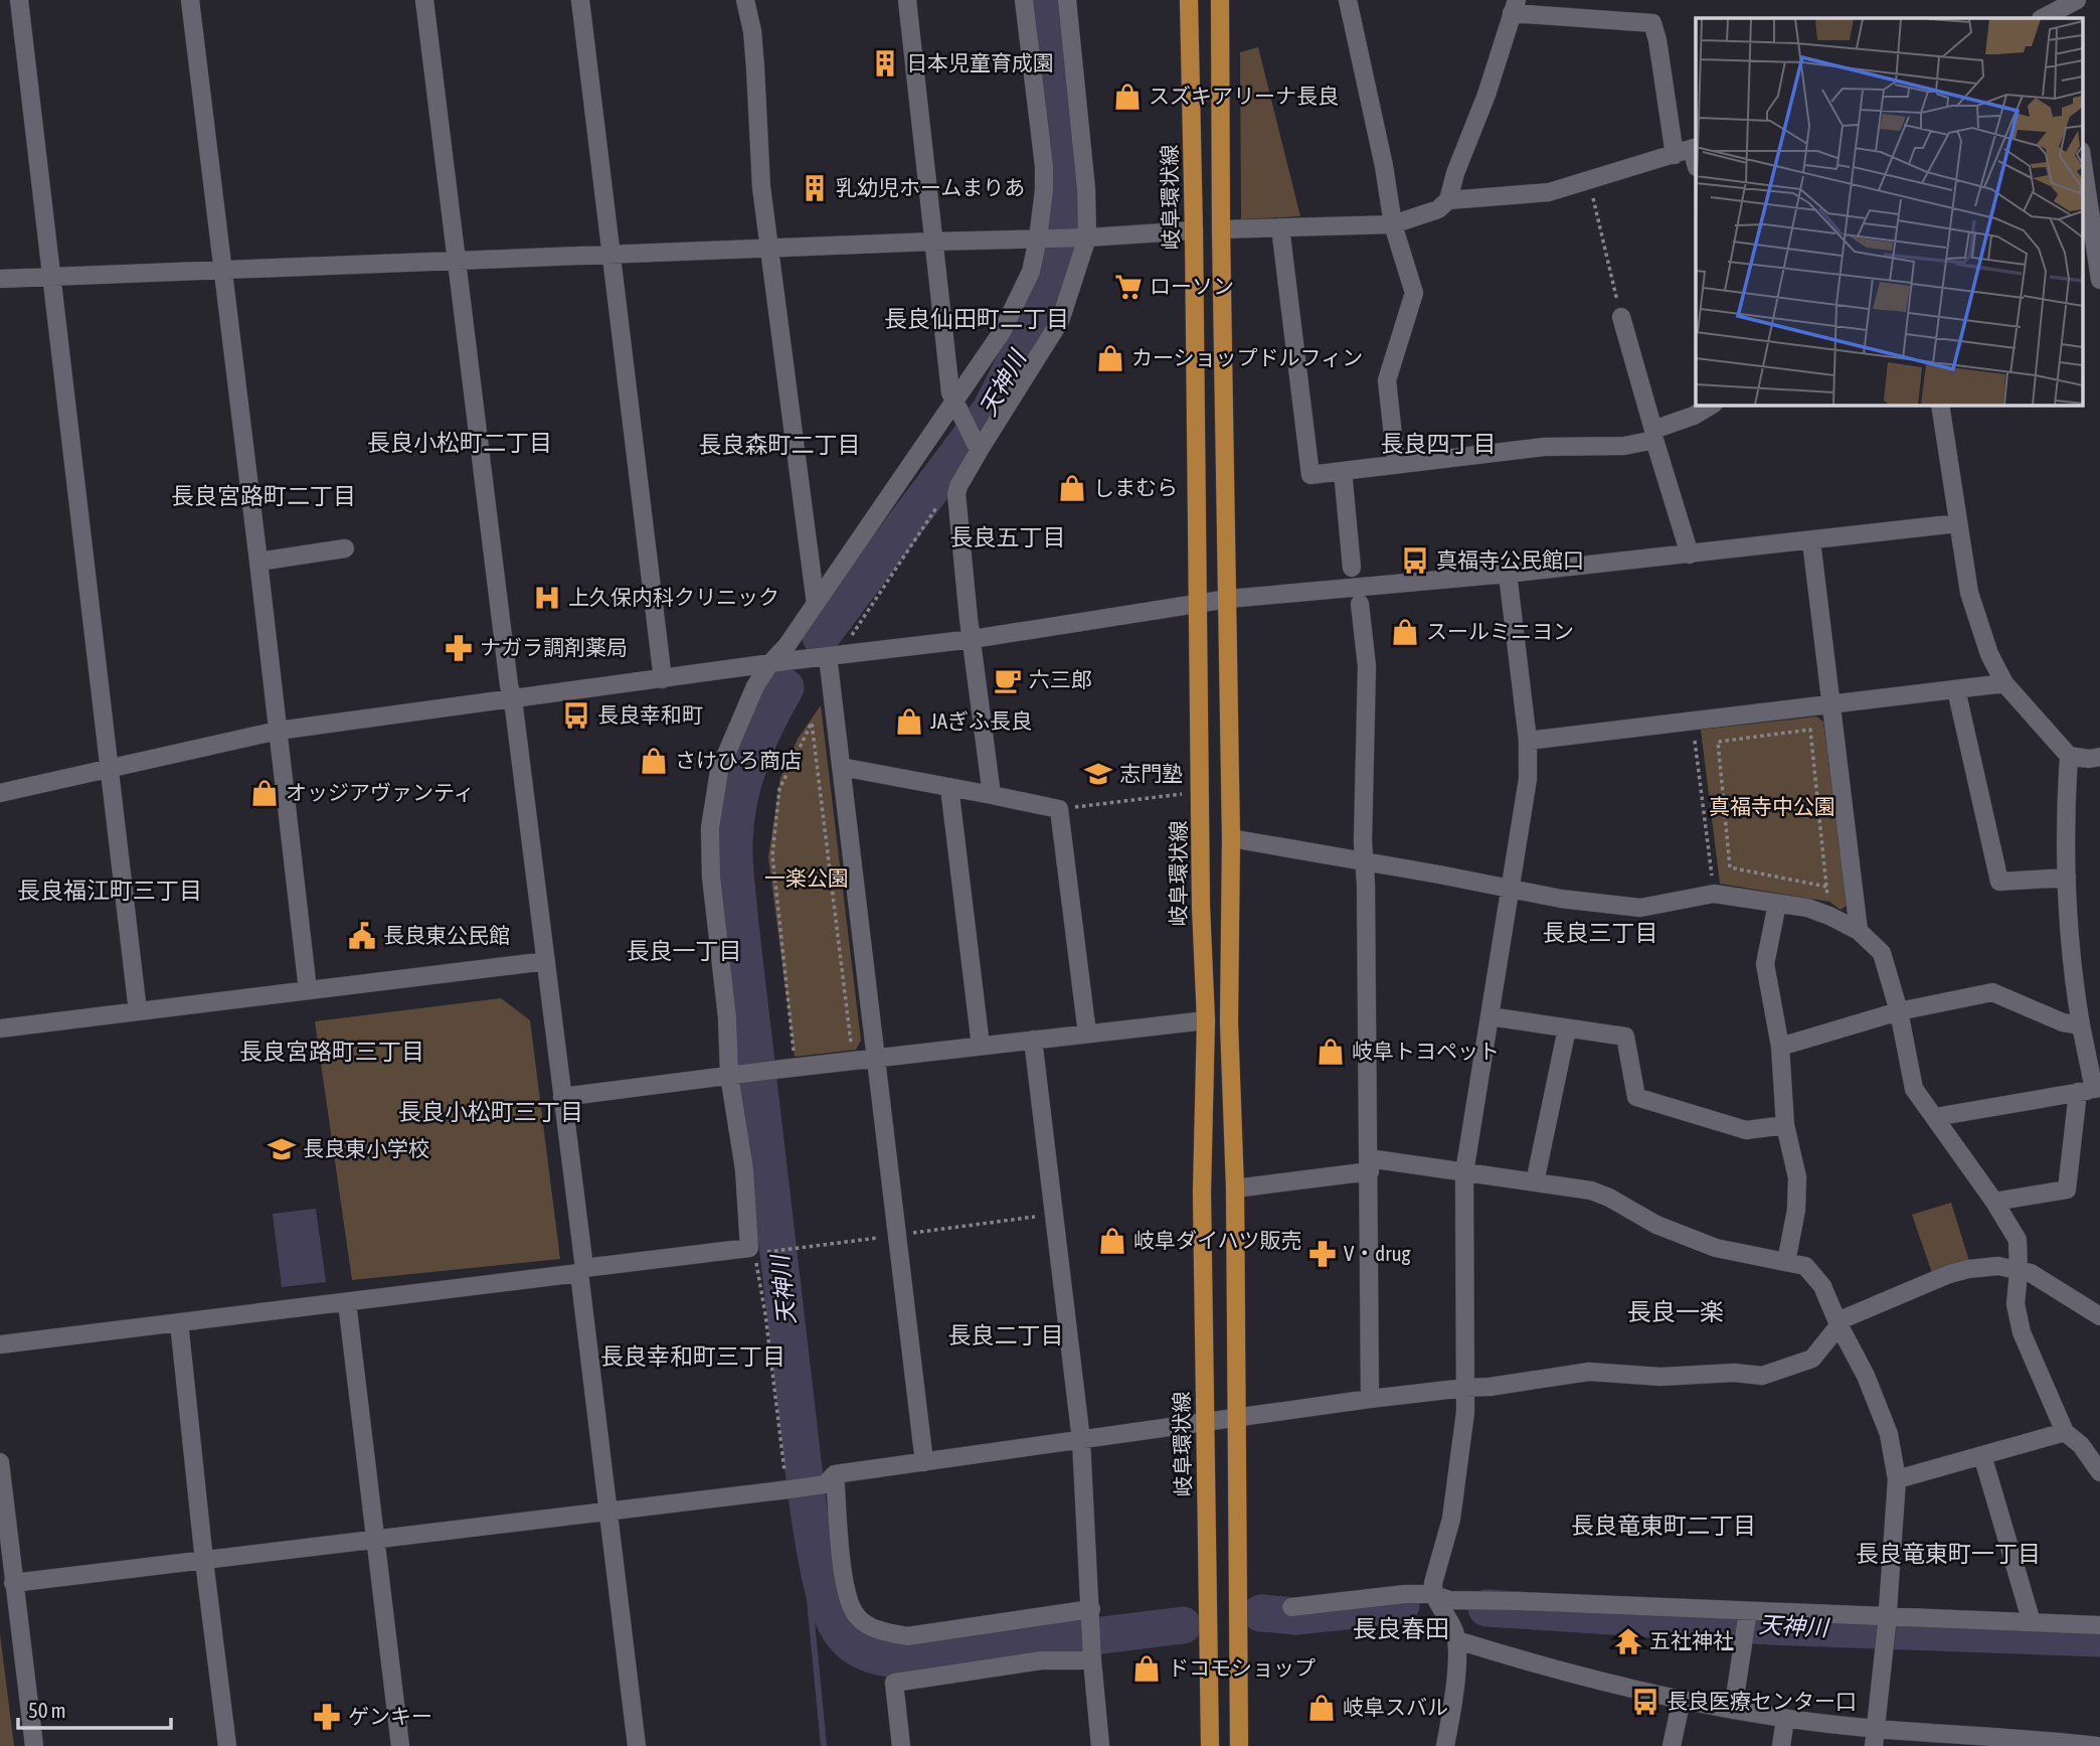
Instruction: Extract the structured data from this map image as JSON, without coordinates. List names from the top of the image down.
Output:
{
  "streets": {
    "main road": ["岐阜環状線"]
  },
  "districts": [
    "長良仙田町二丁目",
    "長良小松町二丁目",
    "長良四丁目",
    "長良森町二丁目",
    "長良宮路町二丁目",
    "長良五丁目",
    "長良福江町三丁目",
    "長良三丁目",
    "長良一丁目",
    "長良宮路町三丁目",
    "長良小松町三丁目",
    "長良一楽",
    "長良二丁目",
    "長良幸和町三丁目",
    "長良竜東町二丁目",
    "長良竜東町一丁目",
    "長良春田"
  ],
  "water": ["天神川"],
  "parks": ["真福寺中公園", "一楽公園"],
  "places": {
    "building": ["日本児童育成園", "乳幼児ホームまりあ"],
    "shop": [
      "スズキアリーナ長良",
      "カーショップドルフィン",
      "しまむら",
      "スールミニヨン",
      "JAぎふ長良",
      "さけひろ商店",
      "オッジアヴァンティ",
      "岐阜トヨペット",
      "岐阜ダイハツ販売",
      "ドコモショップ",
      "岐阜スバル"
    ],
    "supermarket": ["ローソン"],
    "bus stop": ["真福寺公民館口", "長良幸和町", "長良医療センター口"],
    "hospital": ["上久保内科クリニック"],
    "pharmacy": ["ナガラ調剤薬局", "V・drug", "ゲンキー"],
    "cafe": ["六三郎"],
    "school or university": ["志門塾", "長良東小学校"],
    "public building": ["長良東公民館"],
    "temple": ["五社神社"]
  },
  "scale_bar": "50 m"
}
